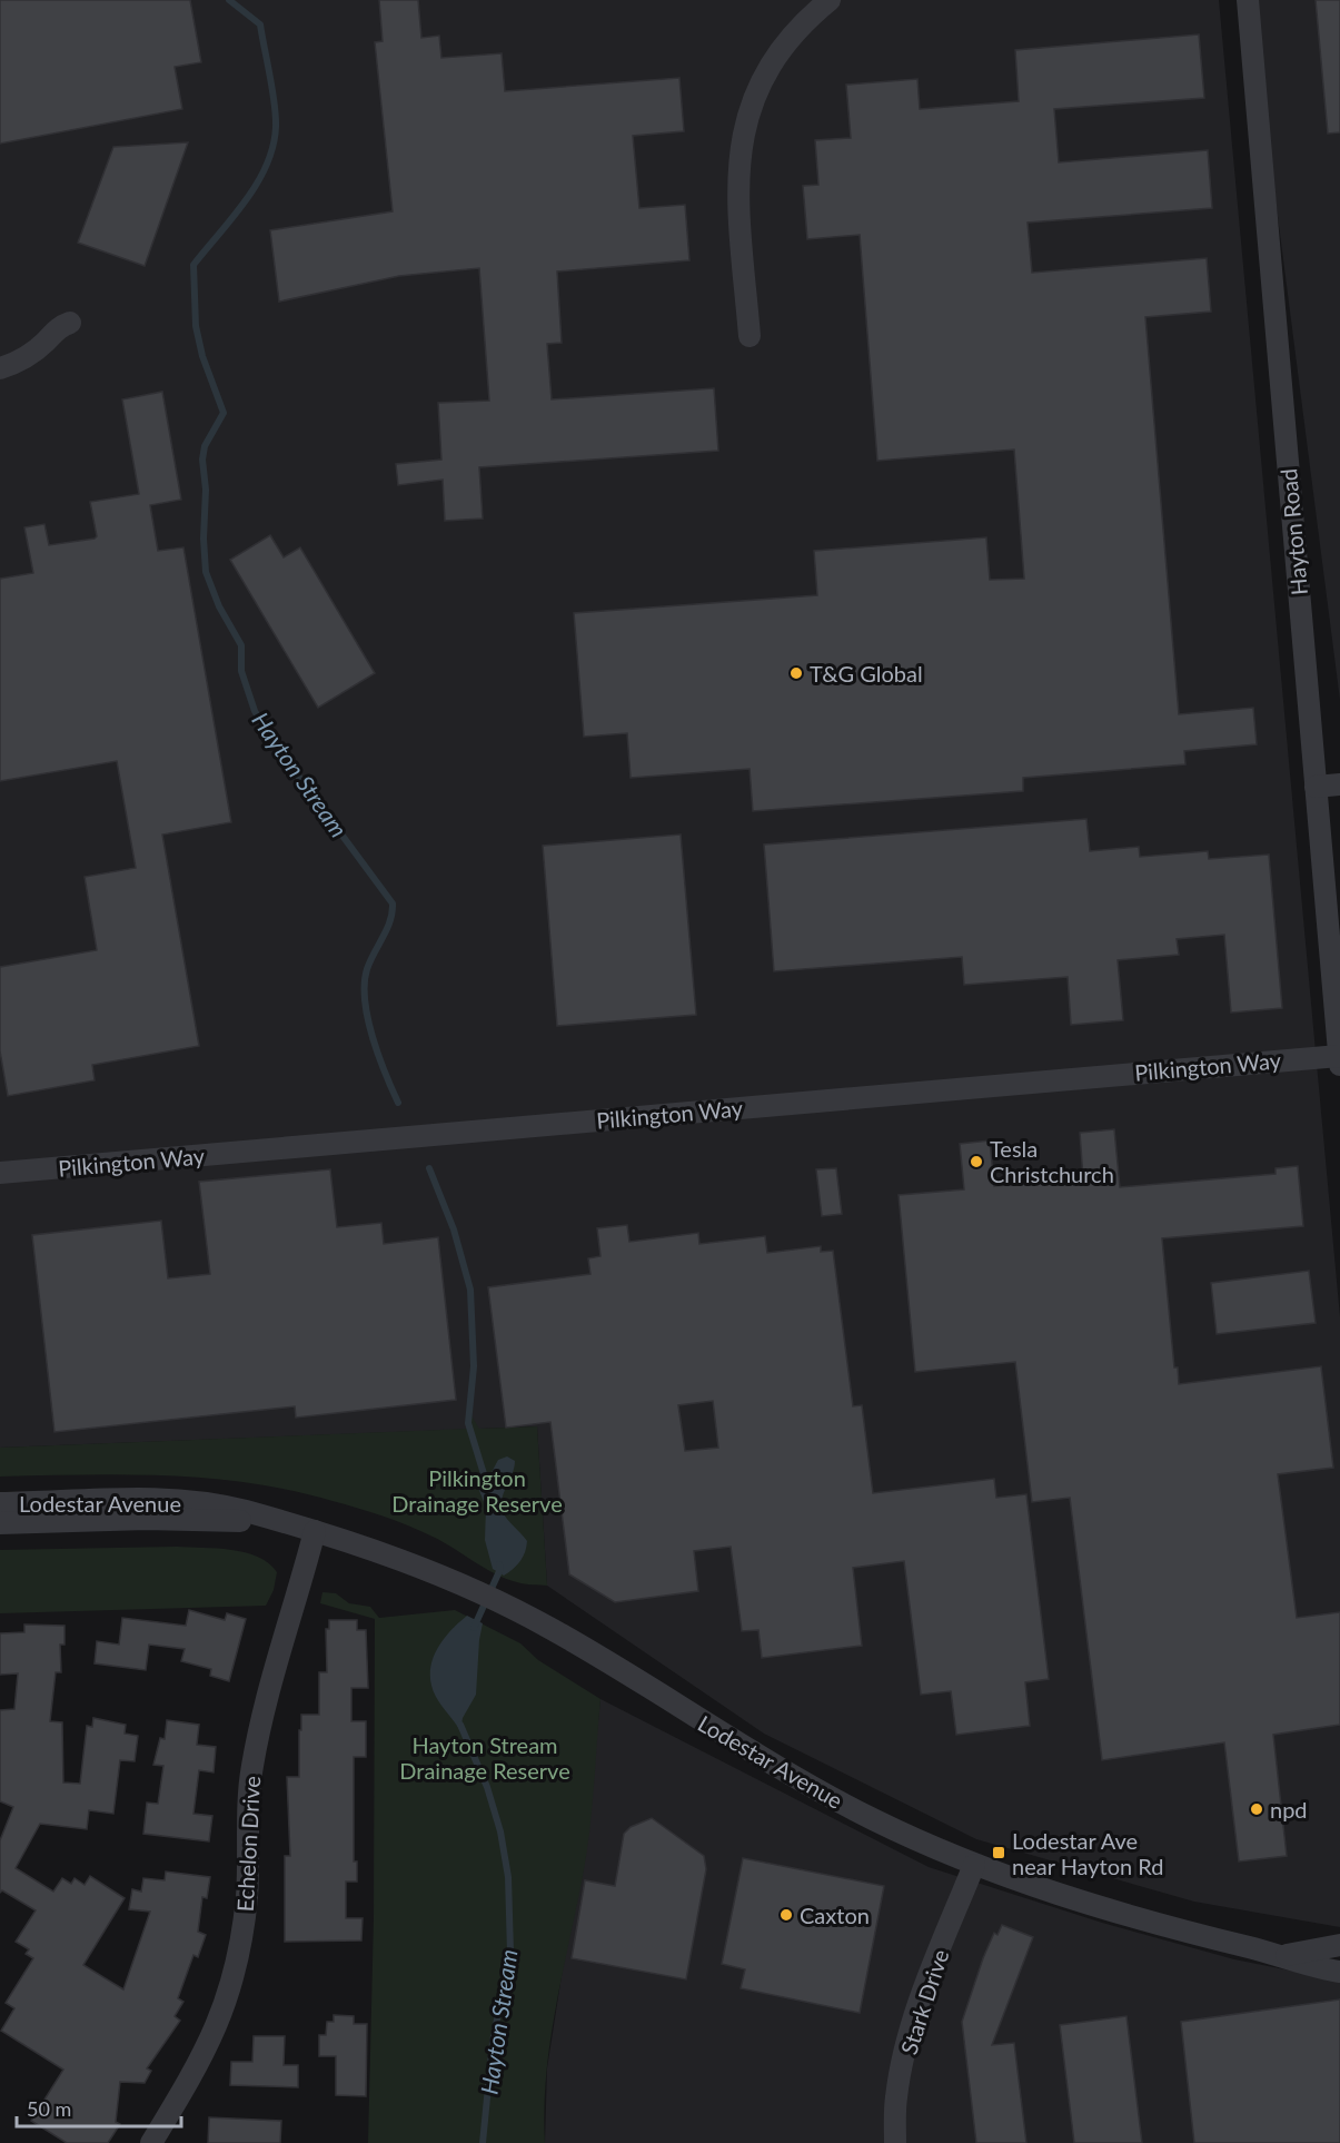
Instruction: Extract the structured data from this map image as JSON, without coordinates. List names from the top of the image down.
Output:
{
  "streets": {
    "street": [
      "Hayton Road",
      "Pilkington Way",
      "Lodestar Avenue",
      "Echelon Drive",
      "Stark Drive"
    ]
  },
  "crossings": [
    ["Hayton Road", "Pilkington Way"],
    ["Lodestar Avenue", "Echelon Drive"],
    ["Lodestar Avenue", "Stark Drive"]
  ],
  "water": ["Hayton Stream"],
  "parks": ["Pilkington Drainage Reserve", "Hayton Stream Drainage Reserve"],
  "places": {
    "other": [
      "T&G Global",
      "Tesla Christchurch",
      "npd",
      "Caxton"
    ],
    "transit": ["Lodestar Ave near Hayton Rd"]
  },
  "scale_bar": "50 m"
}
